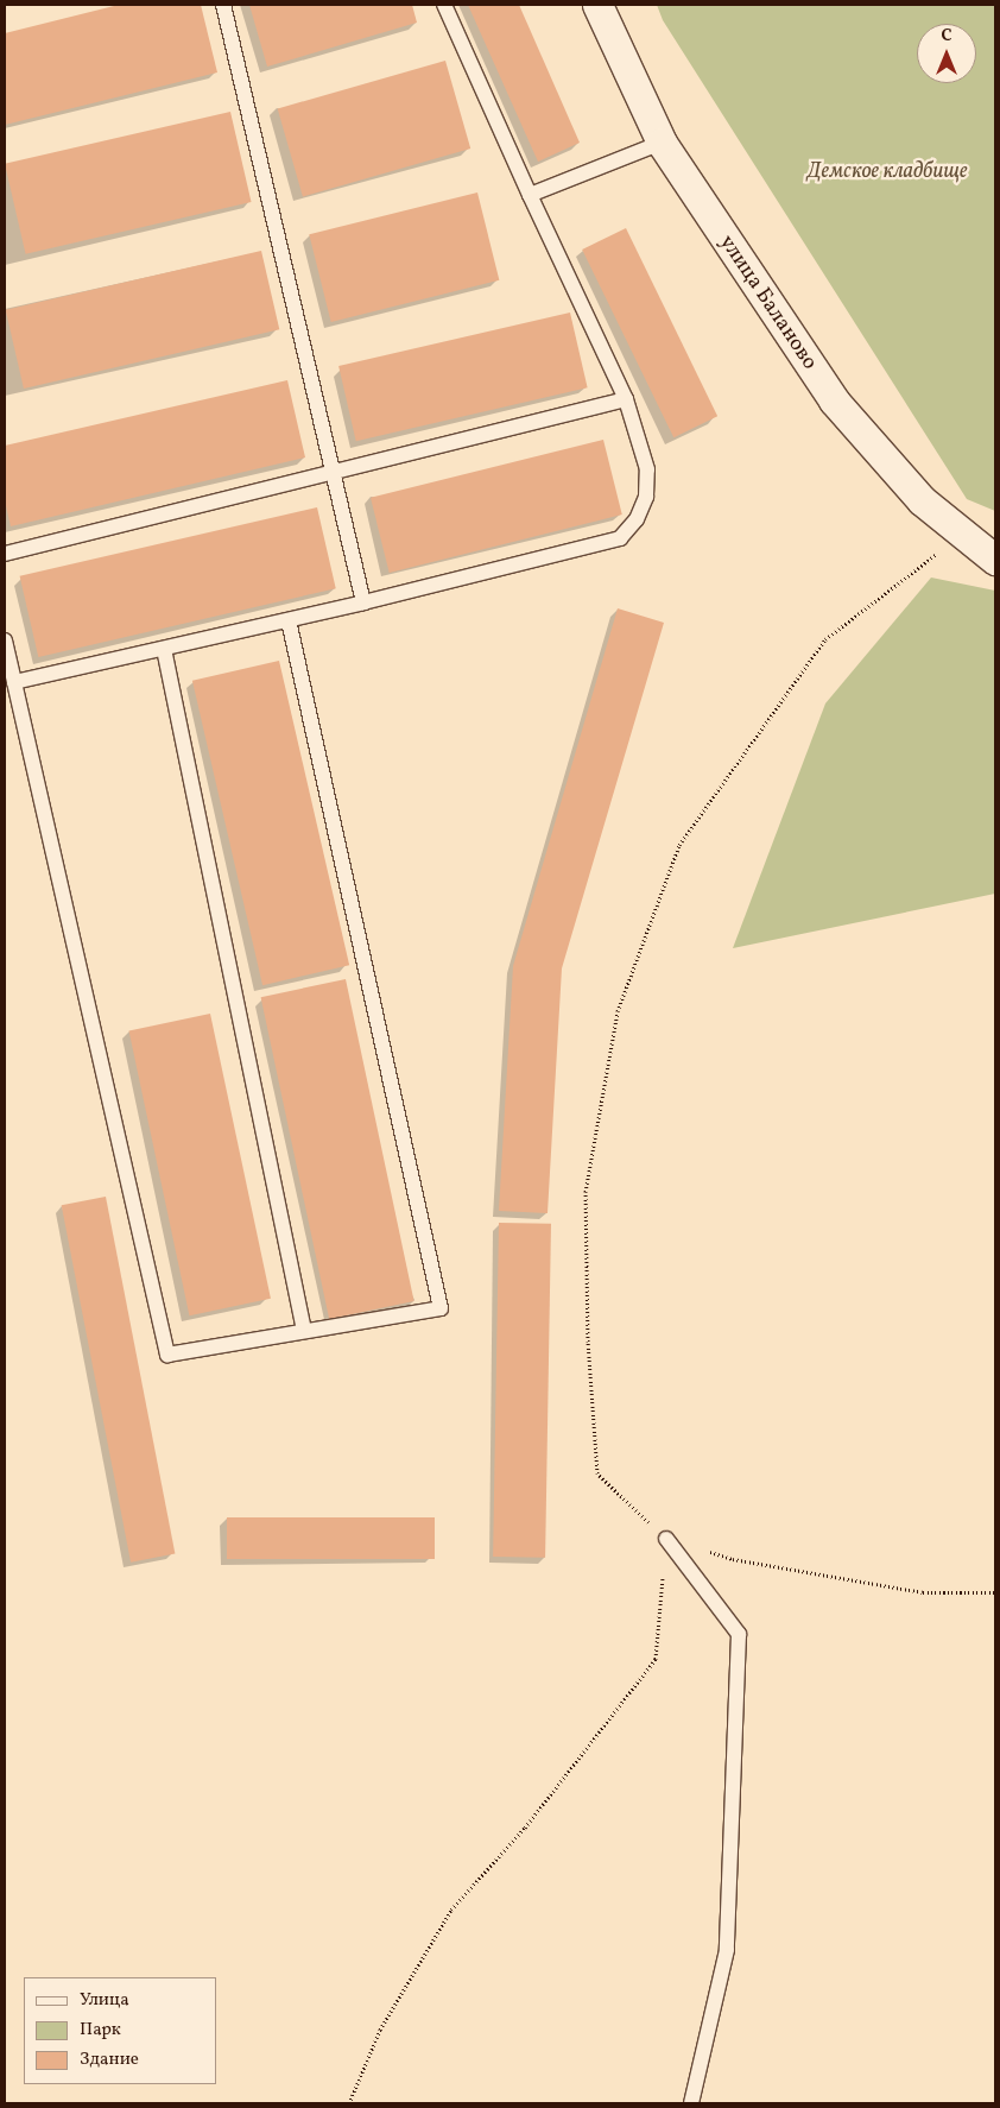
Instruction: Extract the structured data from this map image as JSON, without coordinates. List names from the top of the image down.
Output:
{
  "streets": {
    "street": ["улица Баланово"]
  },
  "parks": ["Демское кладбище"],
  "legend": ["Улица", "Парк", "Здание"],
  "north": "top"
}
